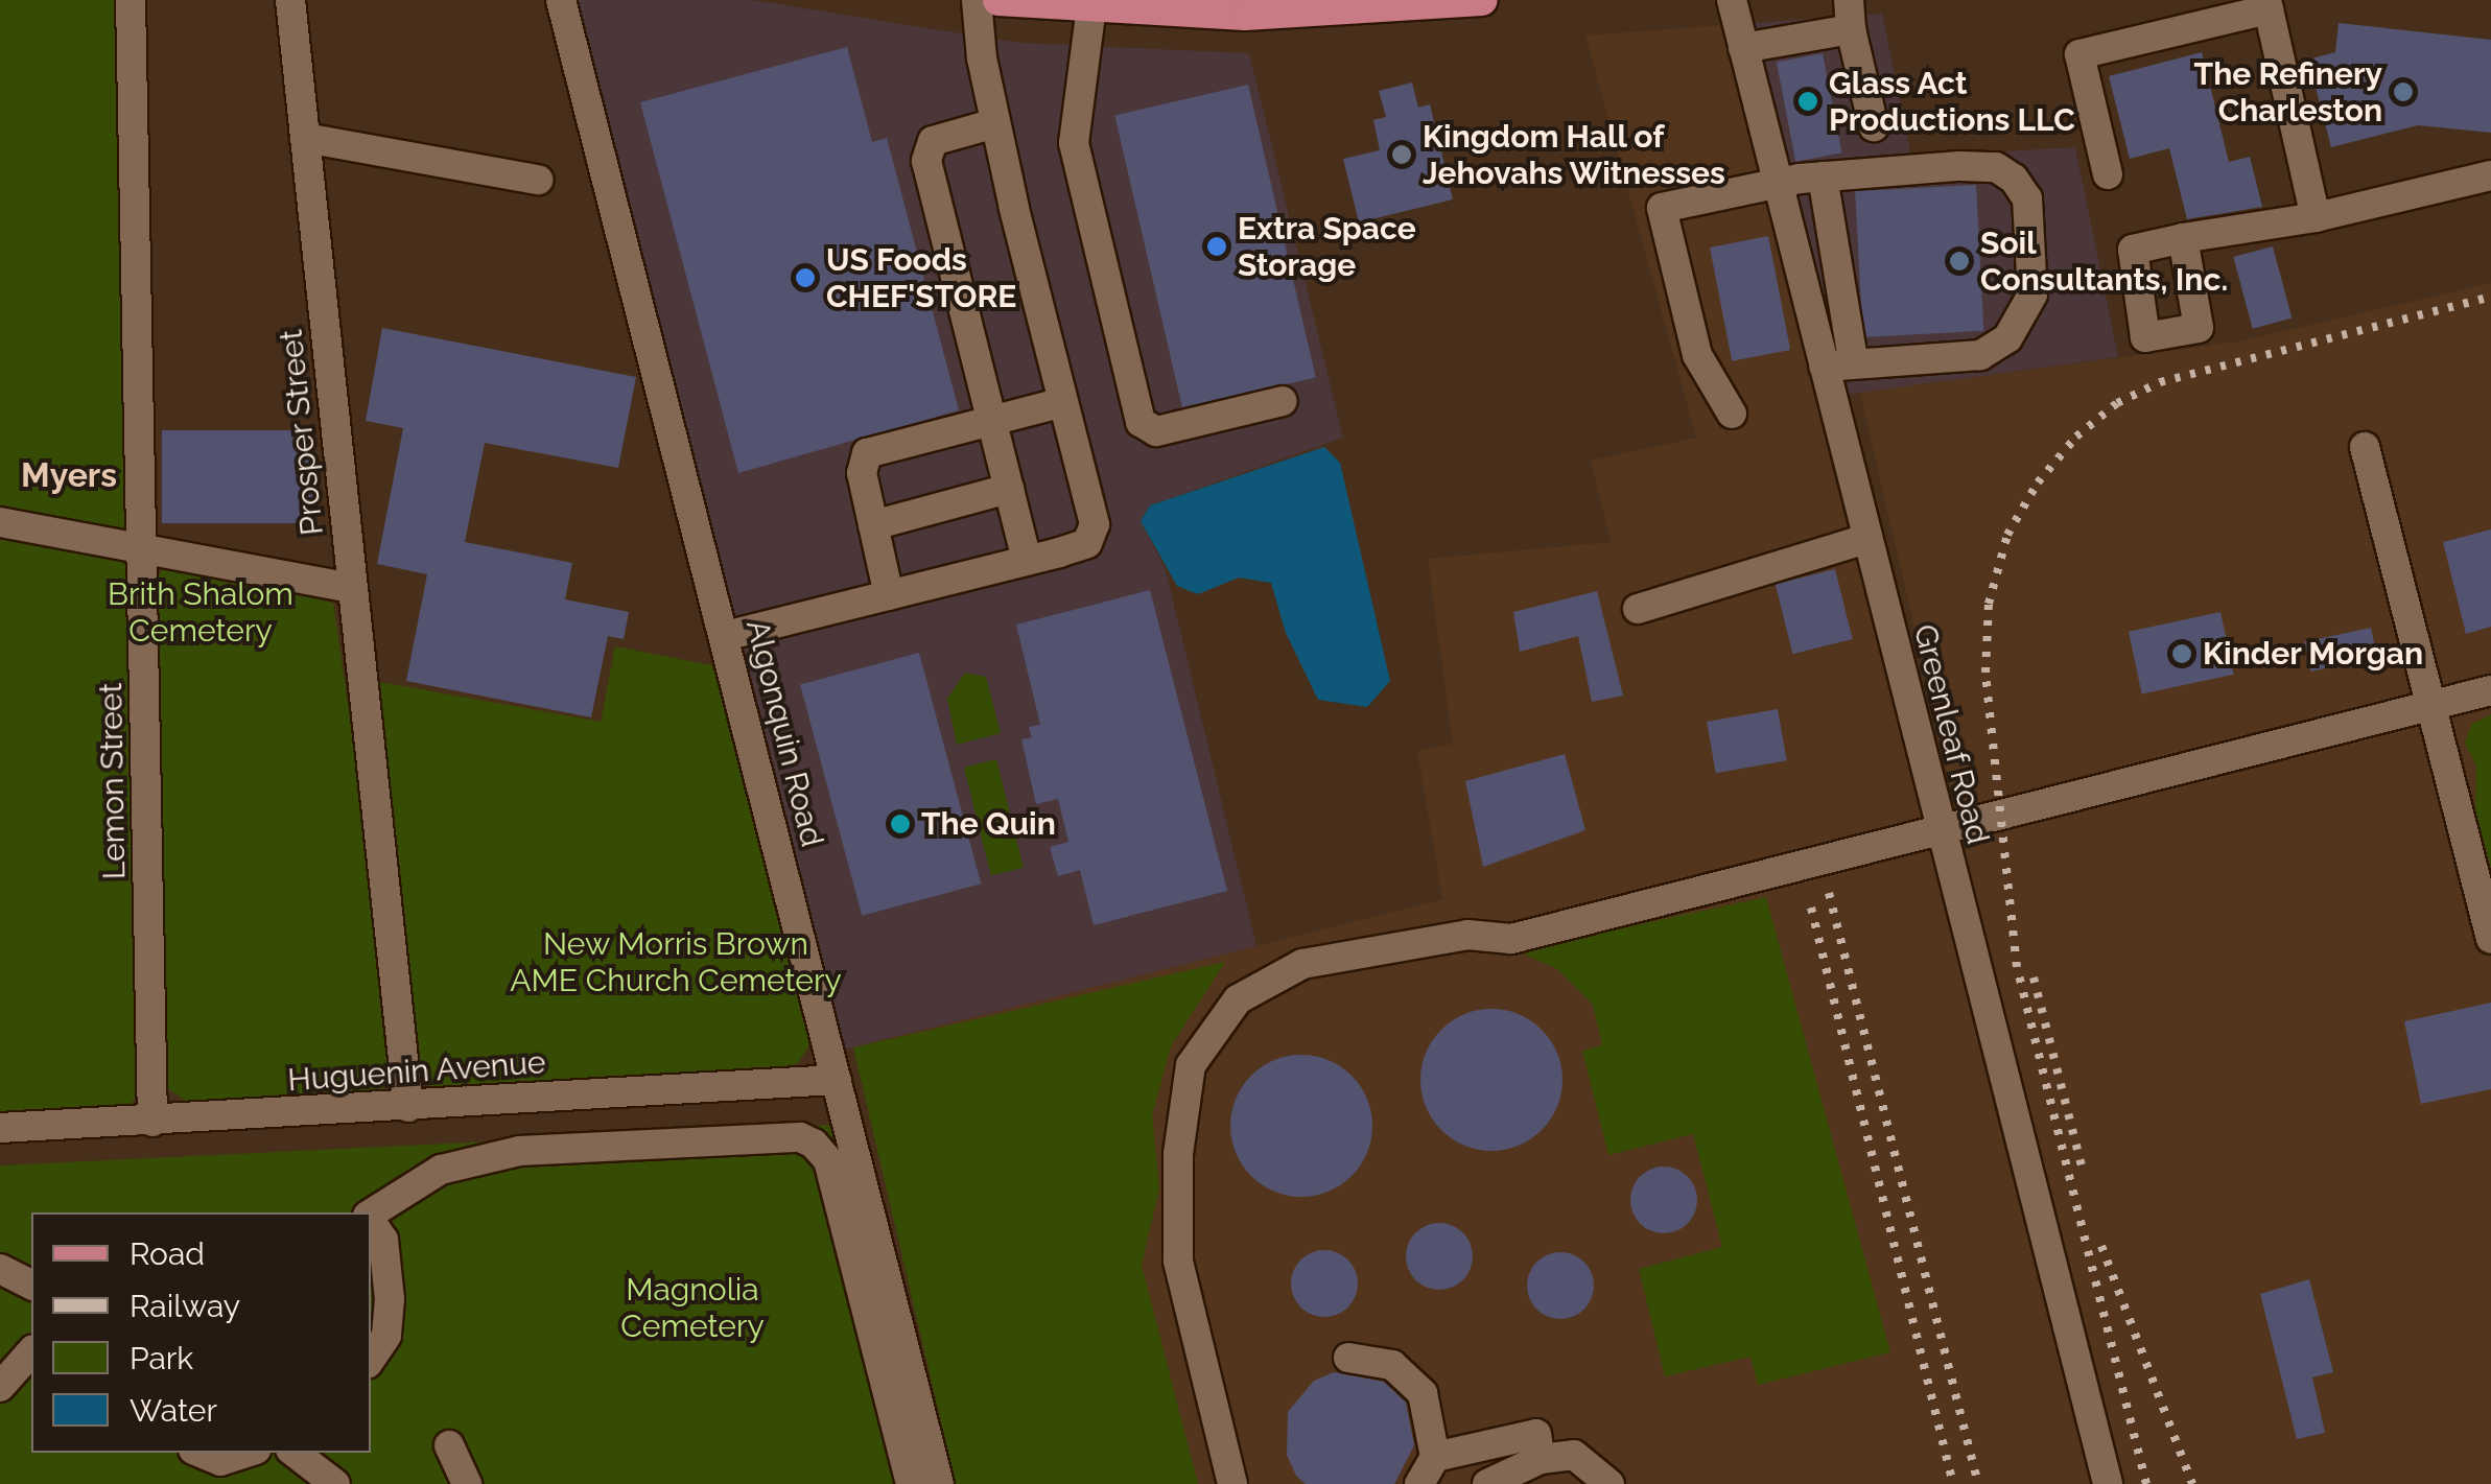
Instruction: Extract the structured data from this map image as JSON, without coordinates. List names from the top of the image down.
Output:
{
  "streets": {
    "street": [
      "Prosper Street",
      "Algonquin Road",
      "Greenleaf Road",
      "Lemon Street",
      "Huguenin Avenue"
    ]
  },
  "crossings": [
    ["Prosper Street", "Huguenin Avenue"],
    ["Algonquin Road", "Huguenin Avenue"],
    ["Lemon Street", "Huguenin Avenue"]
  ],
  "districts": ["Myers"],
  "parks": ["Brith Shalom Cemetery", "New Morris Brown AME Church Cemetery", "Magnolia Cemetery"],
  "places": [
    "The Refinery Charleston",
    "Glass Act Productions LLC",
    "Kingdom Hall of Jehovahs Witnesses",
    "Extra Space Storage",
    "Soil Consultants, Inc.",
    "US Foods CHEF'STORE",
    "Kinder Morgan",
    "The Quin"
  ],
  "legend": [
    "Road",
    "Railway",
    "Park",
    "Water"
  ]
}
